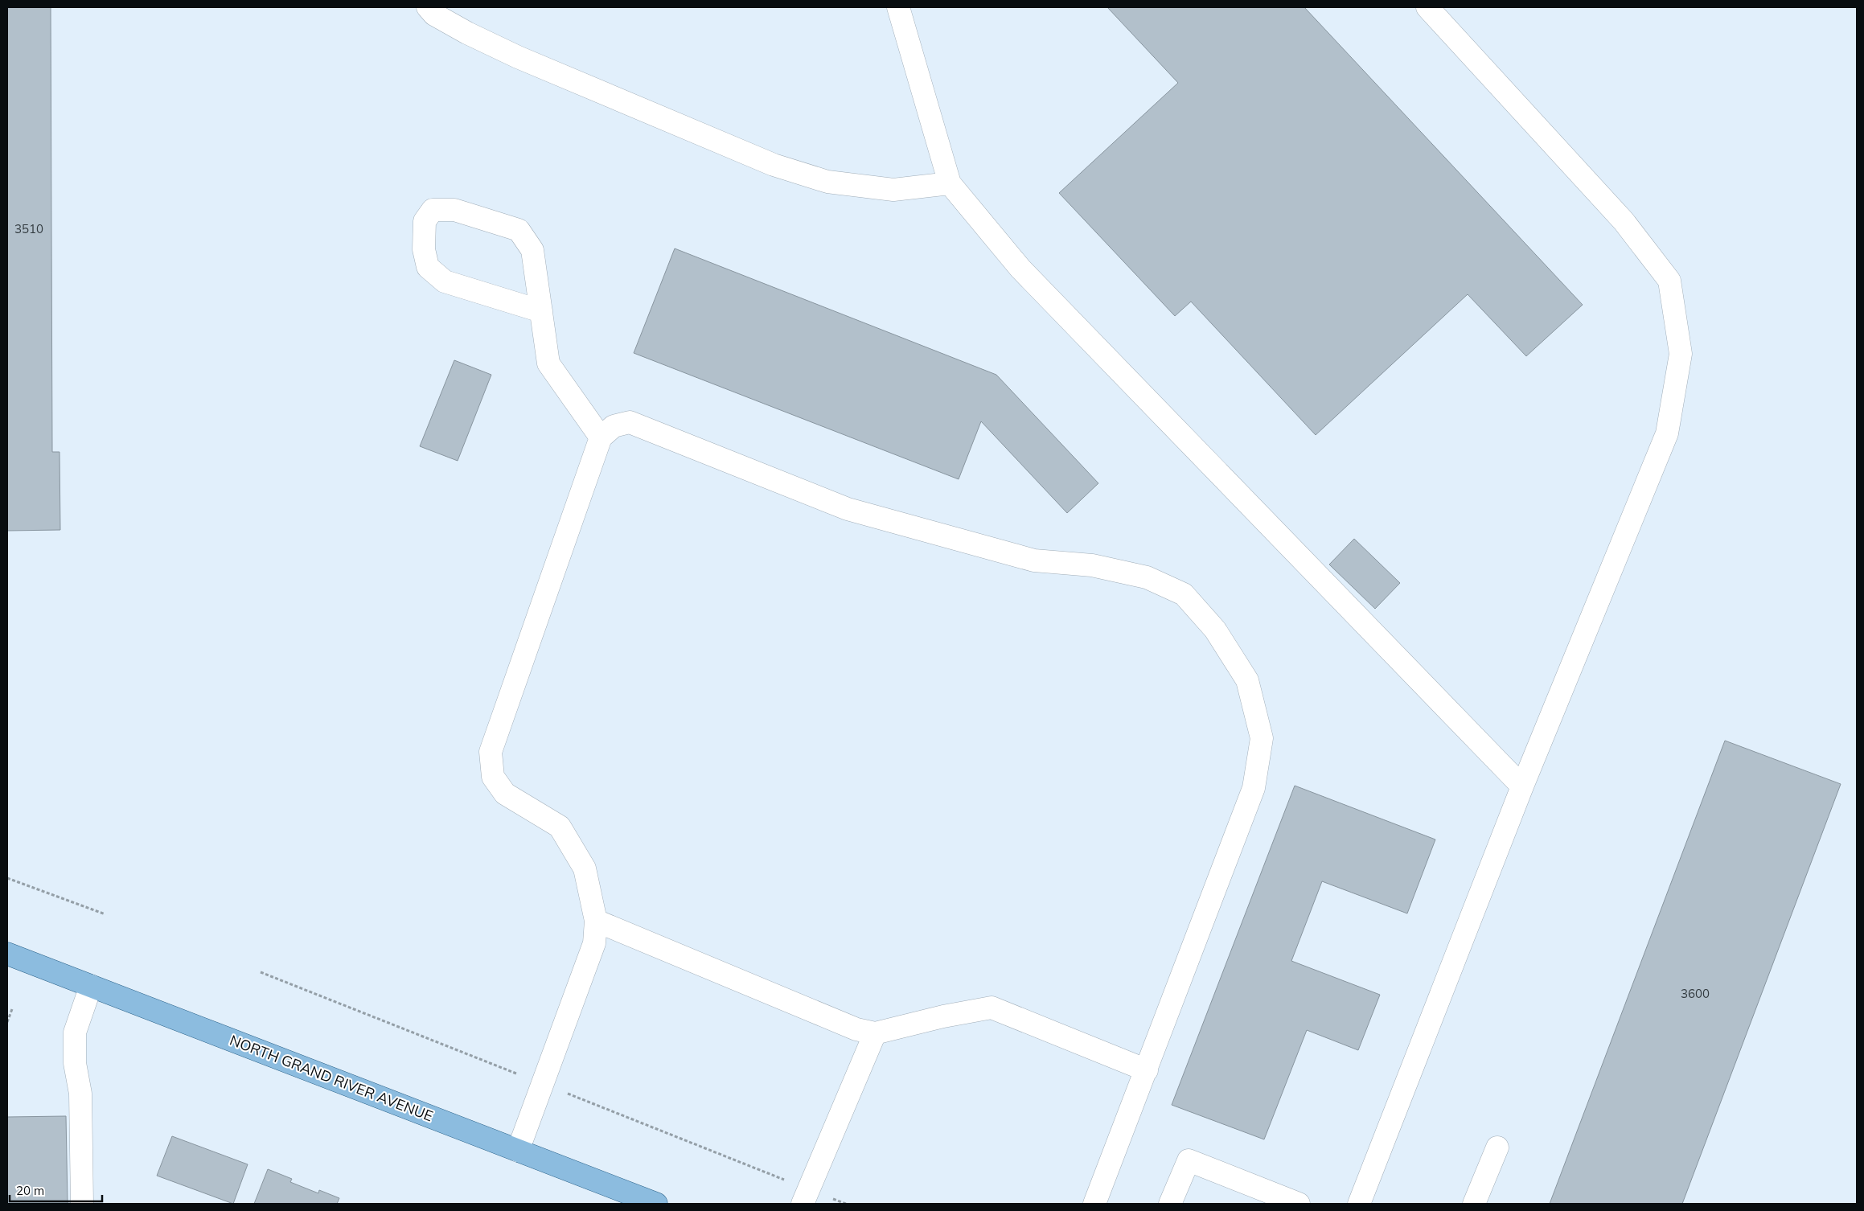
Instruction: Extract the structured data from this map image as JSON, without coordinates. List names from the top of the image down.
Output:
{
  "streets": {
    "main road": ["NORTH GRAND RIVER AVENUE"]
  },
  "house_numbers": ["3510", "3600"],
  "scale_bar": "20 m"
}
